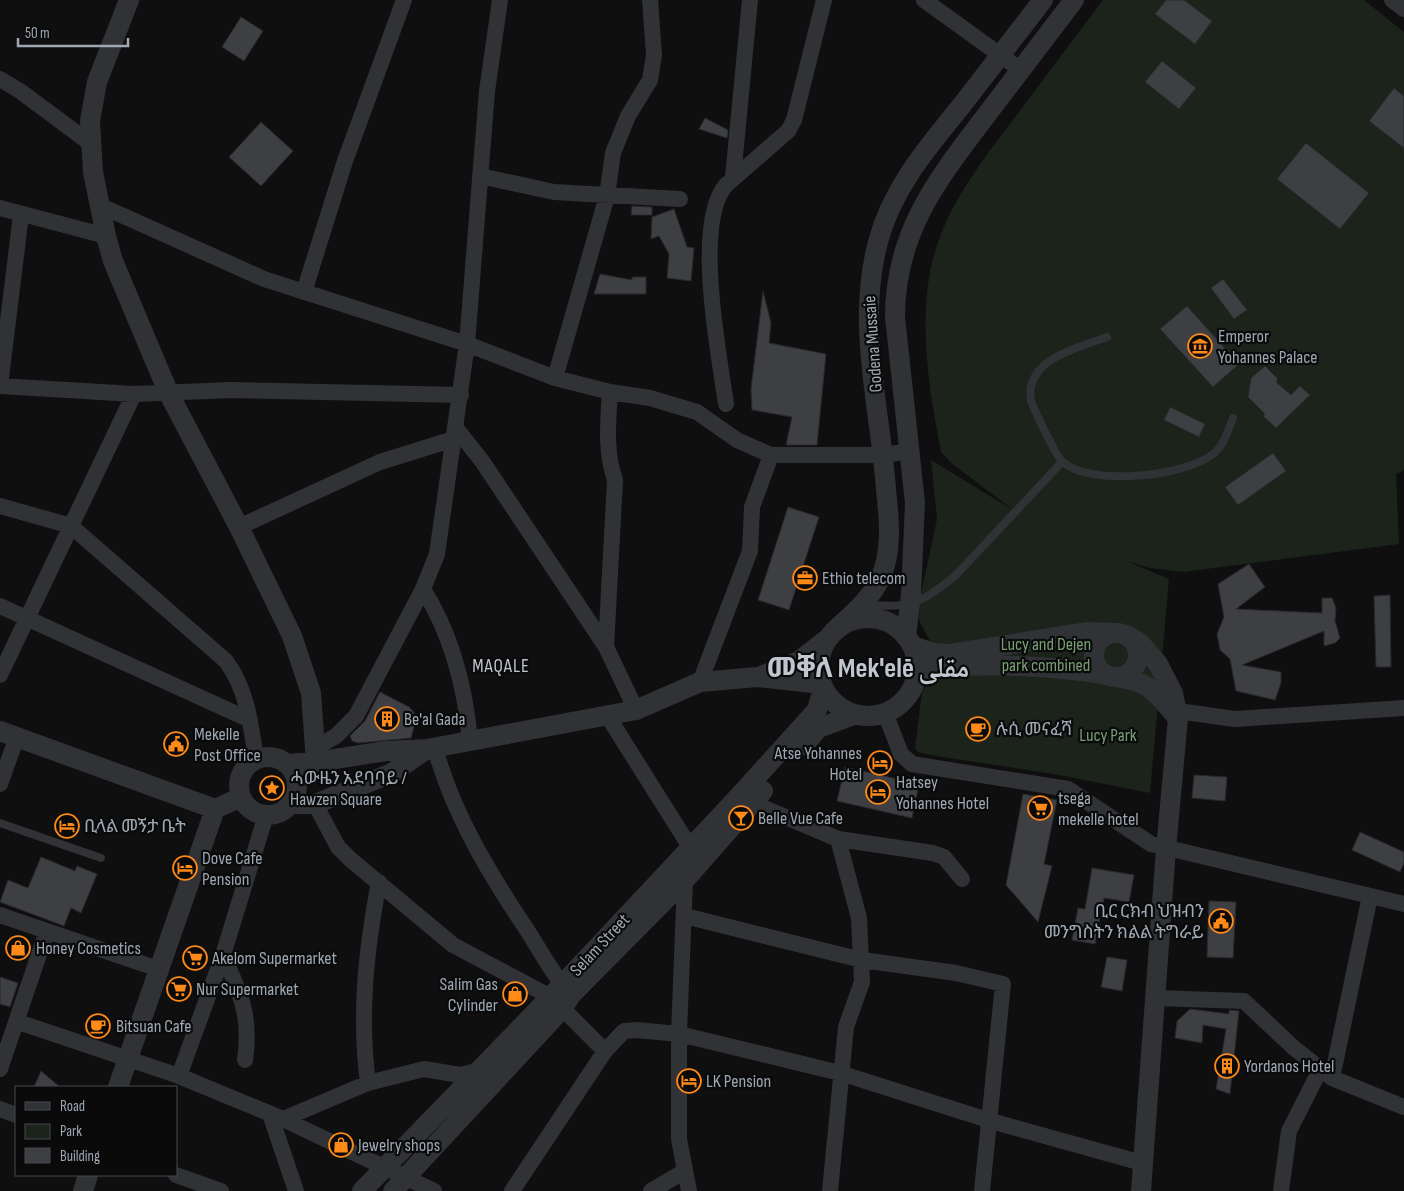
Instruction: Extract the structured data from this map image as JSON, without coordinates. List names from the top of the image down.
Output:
{
  "streets": {
    "street": ["Godena Mussaie", "Selam Street"]
  },
  "districts": ["MAQALE", "መቐለ Mek'elē مقلى"],
  "parks": ["Lucy and Dejen park combined", "Lucy Park"],
  "places": {
    "museum": ["Emperor Yohannes Palace"],
    "office": ["Ethio telecom"],
    "building": ["Be'al Gada", "Yordanos Hotel"],
    "cafe": ["ሉሲ መናፈሻ", "Bitsuan Cafe"],
    "public building": ["Mekelle Post Office", "ቢር ርክብ ህዝብን መንግስትን ክልል ትግራይ"],
    "hotel": [
      "Atse Yohannes Hotel",
      "Hatsey Yohannes Hotel",
      "ቢላል መኝታ ቤት",
      "Dove Cafe Pension",
      "LK Pension"
    ],
    "place": ["ሓውዜን አደባባይ / Hawzen Square"],
    "supermarket": ["tsega mekelle hotel", "Akelom Supermarket", "Nur Supermarket"],
    "bar": ["Belle Vue Cafe"],
    "shop": ["Honey Cosmetics", "Salim Gas Cylinder", "Jewelry shops"]
  },
  "legend": ["Road", "Park", "Building"],
  "scale_bar": "50 m"
}
